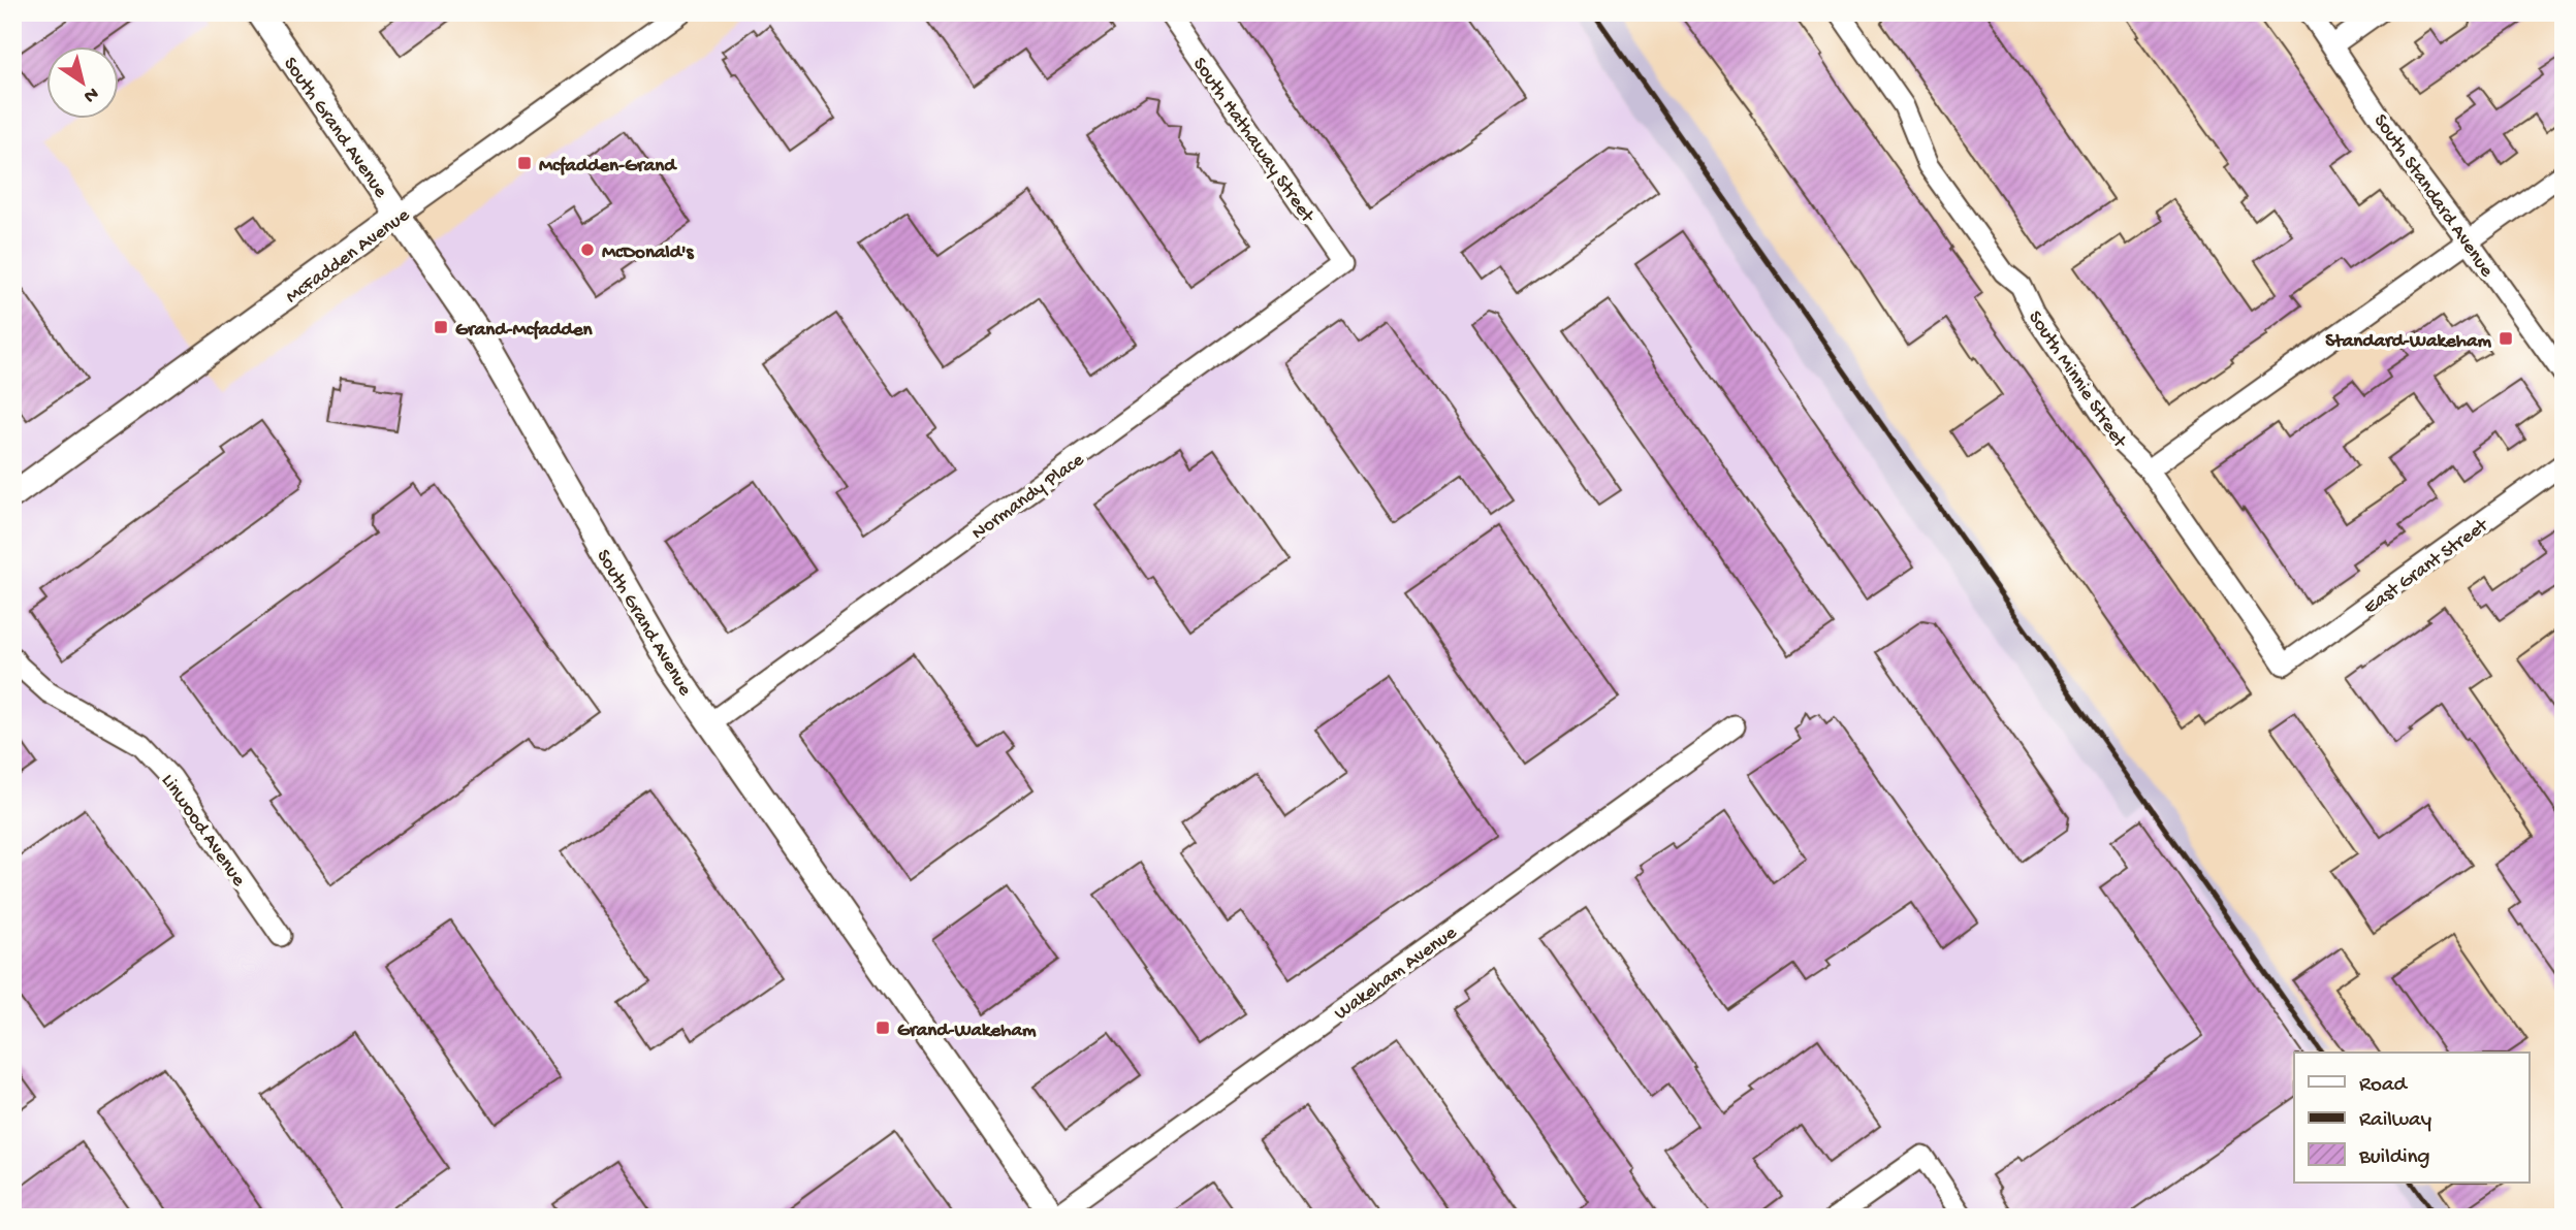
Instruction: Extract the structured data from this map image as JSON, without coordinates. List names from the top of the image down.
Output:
{
  "streets": {
    "main road": ["South Grand Avenue", "McFadden Avenue"],
    "street": [
      "South Hathaway Street",
      "South Standard Avenue",
      "South Minnie Street",
      "Normandy Place",
      "East Grant Street",
      "Linwood Avenue",
      "Wakeham Avenue"
    ]
  },
  "crossings": [
    ["South Grand Avenue", "McFadden Avenue"],
    ["South Grand Avenue", "Normandy Place"],
    ["South Grand Avenue", "Wakeham Avenue"],
    ["South Hathaway Street", "Normandy Place"],
    ["South Minnie Street", "East Grant Street"]
  ],
  "places": {
    "transit": [
      "Mcfadden-Grand",
      "Grand-Mcfadden",
      "Standard-Wakeham",
      "Grand-Wakeham"
    ],
    "other": ["McDonald's"]
  },
  "legend": ["Road", "Railway", "Building"],
  "north": "bottom right"
}
